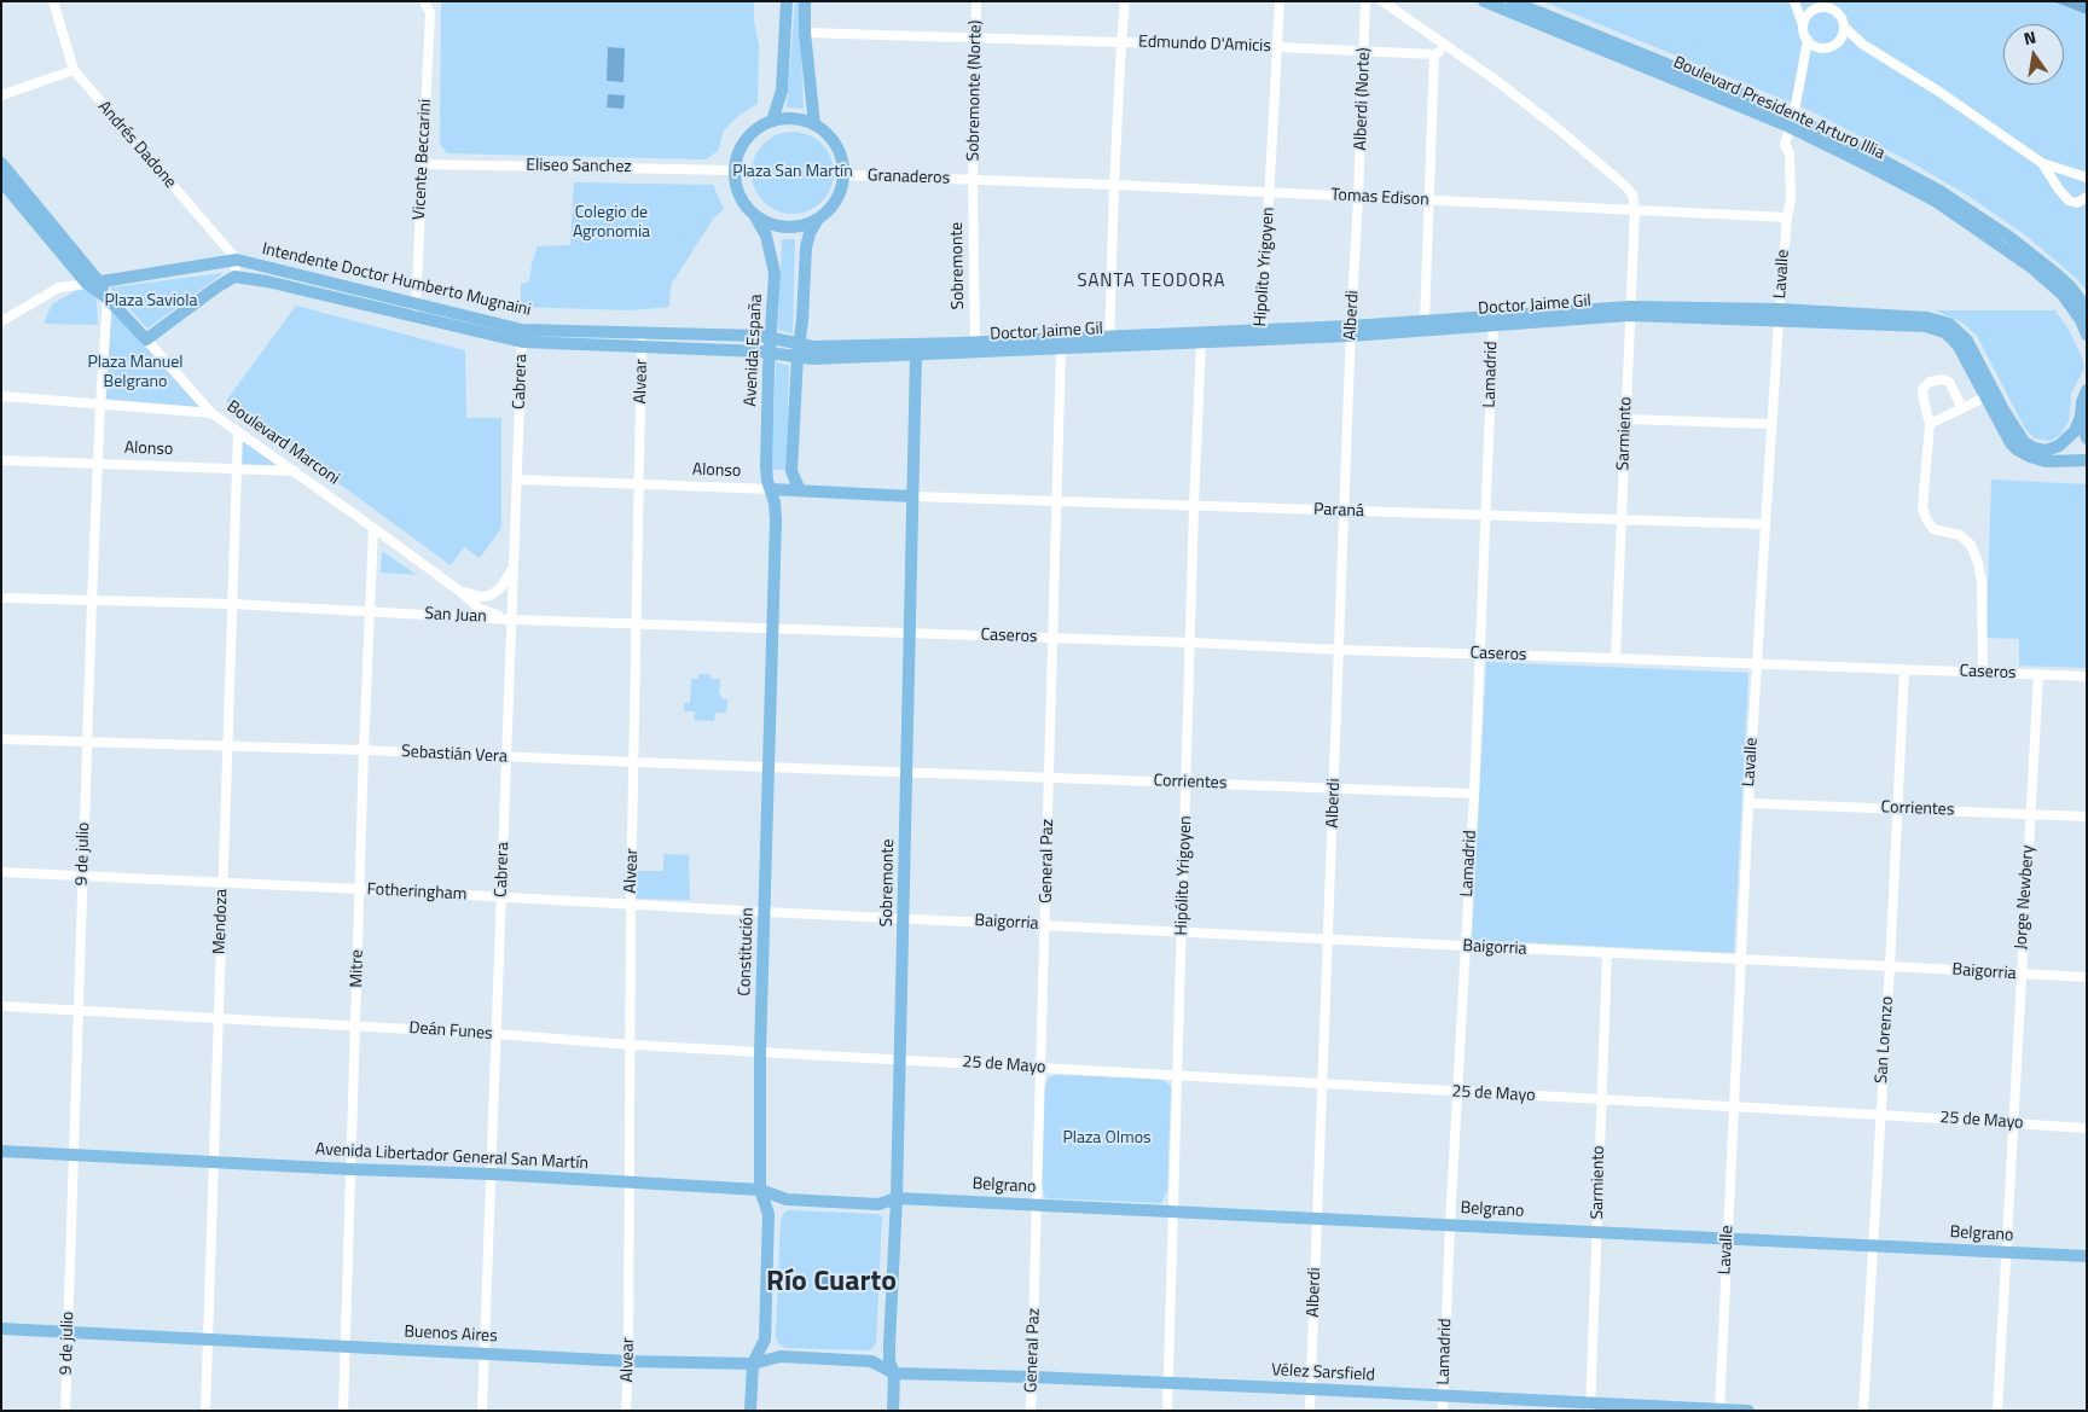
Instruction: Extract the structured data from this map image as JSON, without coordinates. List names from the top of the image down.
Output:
{
  "streets": {
    "main road": [
      "Boulevard Presidente Arturo Illia",
      "Sobremonte",
      "Intendente Doctor Humberto Mugnaini",
      "Doctor Jaime Gil",
      "Avenida España",
      "Boulevard Marconi",
      "Alonso",
      "Constitución",
      "Avenida Libertador General San Martín",
      "Belgrano",
      "Buenos Aires",
      "Vélez Sarsfield"
    ],
    "street": [
      "Edmundo D'Amicis",
      "Sobremonte (Norte)",
      "Alberdi (Norte)",
      "Andrés Dadone",
      "Vicente Beccarini",
      "Eliseo Sanchez",
      "Granaderos",
      "Tomas Edison",
      "Hipolito Yrigoyen",
      "Lavalle",
      "Alberdi",
      "Lamadrid",
      "Cabrera",
      "Alvear",
      "Sarmiento",
      "Paraná",
      "San Juan",
      "Caseros",
      "Sebastián Vera",
      "Corrientes",
      "9 de julio",
      "General Paz",
      "Hipólito Yrigoyen",
      "Fotheringham",
      "Jorge Newbery",
      "Mendoza",
      "Baigorria",
      "Mitre",
      "Deán Funes",
      "San Lorenzo",
      "25 de Mayo"
    ]
  },
  "crossings": [
    ["Edmundo D'Amicis", "Sobremonte (Norte)"],
    ["Edmundo D'Amicis", "Alberdi (Norte)"],
    ["Edmundo D'Amicis", "Hipolito Yrigoyen"],
    ["Sobremonte (Norte)", "Granaderos"],
    ["Sobremonte (Norte)", "Tomas Edison"],
    ["Sobremonte (Norte)", "Sobremonte"],
    ["Alberdi (Norte)", "Tomas Edison"],
    ["Alberdi (Norte)", "Alberdi"],
    ["Boulevard Presidente Arturo Illia", "Lavalle"],
    ["Andrés Dadone", "Intendente Doctor Humberto Mugnaini"],
    ["Vicente Beccarini", "Eliseo Sanchez"],
    ["Vicente Beccarini", "Intendente Doctor Humberto Mugnaini"],
    ["Eliseo Sanchez", "Granaderos"],
    ["Eliseo Sanchez", "Avenida España"],
    ["Granaderos", "Tomas Edison"],
    ["Granaderos", "Sobremonte"],
    ["Granaderos", "Avenida España"],
    ["Tomas Edison", "Sobremonte"],
    ["Tomas Edison", "Hipolito Yrigoyen"],
    ["Tomas Edison", "Lavalle"],
    ["Tomas Edison", "Alberdi"],
    ["Tomas Edison", "Sarmiento"],
    ["Sobremonte", "Intendente Doctor Humberto Mugnaini"],
    ["Sobremonte", "Doctor Jaime Gil"],
    ["Sobremonte", "Alonso"],
    ["Sobremonte", "Paraná"],
    ["Sobremonte", "San Juan"],
    ["Sobremonte", "Caseros"],
    ["Sobremonte", "Sebastián Vera"],
    ["Sobremonte", "Corrientes"],
    ["Sobremonte", "Fotheringham"],
    ["Sobremonte", "Baigorria"],
    ["Sobremonte", "Deán Funes"],
    ["Sobremonte", "25 de Mayo"],
    ["Sobremonte", "Avenida Libertador General San Martín"],
    ["Sobremonte", "Belgrano"],
    ["Sobremonte", "Buenos Aires"],
    ["Sobremonte", "Vélez Sarsfield"],
    ["Hipolito Yrigoyen", "Doctor Jaime Gil"],
    ["Lavalle", "Doctor Jaime Gil"],
    ["Lavalle", "Paraná"],
    ["Lavalle", "Caseros"],
    ["Lavalle", "Corrientes"],
    ["Lavalle", "Baigorria"],
    ["Lavalle", "25 de Mayo"],
    ["Lavalle", "Belgrano"],
    ["Lavalle", "Vélez Sarsfield"],
    ["Intendente Doctor Humberto Mugnaini", "Doctor Jaime Gil"],
    ["Intendente Doctor Humberto Mugnaini", "Avenida España"],
    ["Intendente Doctor Humberto Mugnaini", "Cabrera"],
    ["Intendente Doctor Humberto Mugnaini", "Alvear"],
    ["Intendente Doctor Humberto Mugnaini", "Boulevard Marconi"],
    ["Doctor Jaime Gil", "Alberdi"],
    ["Doctor Jaime Gil", "Lamadrid"],
    ["Doctor Jaime Gil", "Sarmiento"],
    ["Doctor Jaime Gil", "General Paz"],
    ["Doctor Jaime Gil", "Hipólito Yrigoyen"],
    ["Alberdi", "Paraná"],
    ["Alberdi", "Caseros"],
    ["Alberdi", "Corrientes"],
    ["Alberdi", "Baigorria"],
    ["Alberdi", "25 de Mayo"],
    ["Alberdi", "Belgrano"],
    ["Alberdi", "Vélez Sarsfield"],
    ["Avenida España", "Alonso"],
    ["Avenida España", "Constitución"],
    ["Lamadrid", "Paraná"],
    ["Lamadrid", "Caseros"],
    ["Lamadrid", "Corrientes"],
    ["Lamadrid", "Baigorria"],
    ["Lamadrid", "25 de Mayo"],
    ["Lamadrid", "Belgrano"],
    ["Lamadrid", "Vélez Sarsfield"],
    ["Cabrera", "Boulevard Marconi"],
    ["Cabrera", "Alonso"],
    ["Cabrera", "San Juan"],
    ["Cabrera", "Sebastián Vera"],
    ["Cabrera", "Fotheringham"],
    ["Cabrera", "Deán Funes"],
    ["Cabrera", "Avenida Libertador General San Martín"],
    ["Cabrera", "Buenos Aires"],
    ["Alvear", "Alonso"],
    ["Alvear", "San Juan"],
    ["Alvear", "Sebastián Vera"],
    ["Alvear", "Fotheringham"],
    ["Alvear", "Deán Funes"],
    ["Alvear", "Avenida Libertador General San Martín"],
    ["Alvear", "Buenos Aires"],
    ["Sarmiento", "Paraná"],
    ["Sarmiento", "Caseros"],
    ["Sarmiento", "Baigorria"],
    ["Sarmiento", "25 de Mayo"],
    ["Sarmiento", "Belgrano"],
    ["Sarmiento", "Vélez Sarsfield"],
    ["Boulevard Marconi", "Alonso"],
    ["Boulevard Marconi", "San Juan"],
    ["Boulevard Marconi", "9 de julio"],
    ["Boulevard Marconi", "Mendoza"],
    ["Boulevard Marconi", "Mitre"],
    ["Alonso", "Paraná"],
    ["Alonso", "9 de julio"],
    ["Alonso", "Mendoza"],
    ["Alonso", "Constitución"],
    ["Paraná", "General Paz"],
    ["Paraná", "Hipólito Yrigoyen"],
    ["San Juan", "Caseros"],
    ["San Juan", "9 de julio"],
    ["San Juan", "Mendoza"],
    ["San Juan", "Constitución"],
    ["San Juan", "Mitre"],
    ["Caseros", "General Paz"],
    ["Caseros", "Hipólito Yrigoyen"],
    ["Caseros", "Jorge Newbery"],
    ["Caseros", "San Lorenzo"],
    ["Sebastián Vera", "Corrientes"],
    ["Sebastián Vera", "9 de julio"],
    ["Sebastián Vera", "Mendoza"],
    ["Sebastián Vera", "Constitución"],
    ["Sebastián Vera", "Mitre"],
    ["Corrientes", "General Paz"],
    ["Corrientes", "Hipólito Yrigoyen"],
    ["Corrientes", "Jorge Newbery"],
    ["Corrientes", "San Lorenzo"],
    ["9 de julio", "Fotheringham"],
    ["9 de julio", "Deán Funes"],
    ["9 de julio", "Avenida Libertador General San Martín"],
    ["9 de julio", "Buenos Aires"],
    ["General Paz", "Baigorria"],
    ["General Paz", "25 de Mayo"],
    ["General Paz", "Belgrano"],
    ["General Paz", "Vélez Sarsfield"],
    ["Hipólito Yrigoyen", "Baigorria"],
    ["Hipólito Yrigoyen", "25 de Mayo"],
    ["Hipólito Yrigoyen", "Belgrano"],
    ["Hipólito Yrigoyen", "Vélez Sarsfield"],
    ["Fotheringham", "Mendoza"],
    ["Fotheringham", "Baigorria"],
    ["Fotheringham", "Constitución"],
    ["Fotheringham", "Mitre"],
    ["Jorge Newbery", "Baigorria"],
    ["Jorge Newbery", "25 de Mayo"],
    ["Jorge Newbery", "Belgrano"],
    ["Mendoza", "Deán Funes"],
    ["Mendoza", "Avenida Libertador General San Martín"],
    ["Mendoza", "Buenos Aires"],
    ["Baigorria", "San Lorenzo"],
    ["Constitución", "Deán Funes"],
    ["Constitución", "Avenida Libertador General San Martín"],
    ["Constitución", "Buenos Aires"],
    ["Mitre", "Deán Funes"],
    ["Mitre", "Avenida Libertador General San Martín"],
    ["Mitre", "Buenos Aires"],
    ["Deán Funes", "25 de Mayo"],
    ["San Lorenzo", "25 de Mayo"],
    ["San Lorenzo", "Belgrano"],
    ["Avenida Libertador General San Martín", "Belgrano"],
    ["Buenos Aires", "Vélez Sarsfield"]
  ],
  "districts": ["SANTA TEODORA", "Río Cuarto"],
  "parks": [
    "Plaza San Martín",
    "Colegio de Agronomia",
    "Plaza Saviola",
    "Plaza Manuel Belgrano",
    "Plaza Olmos"
  ],
  "north": "top"
}
